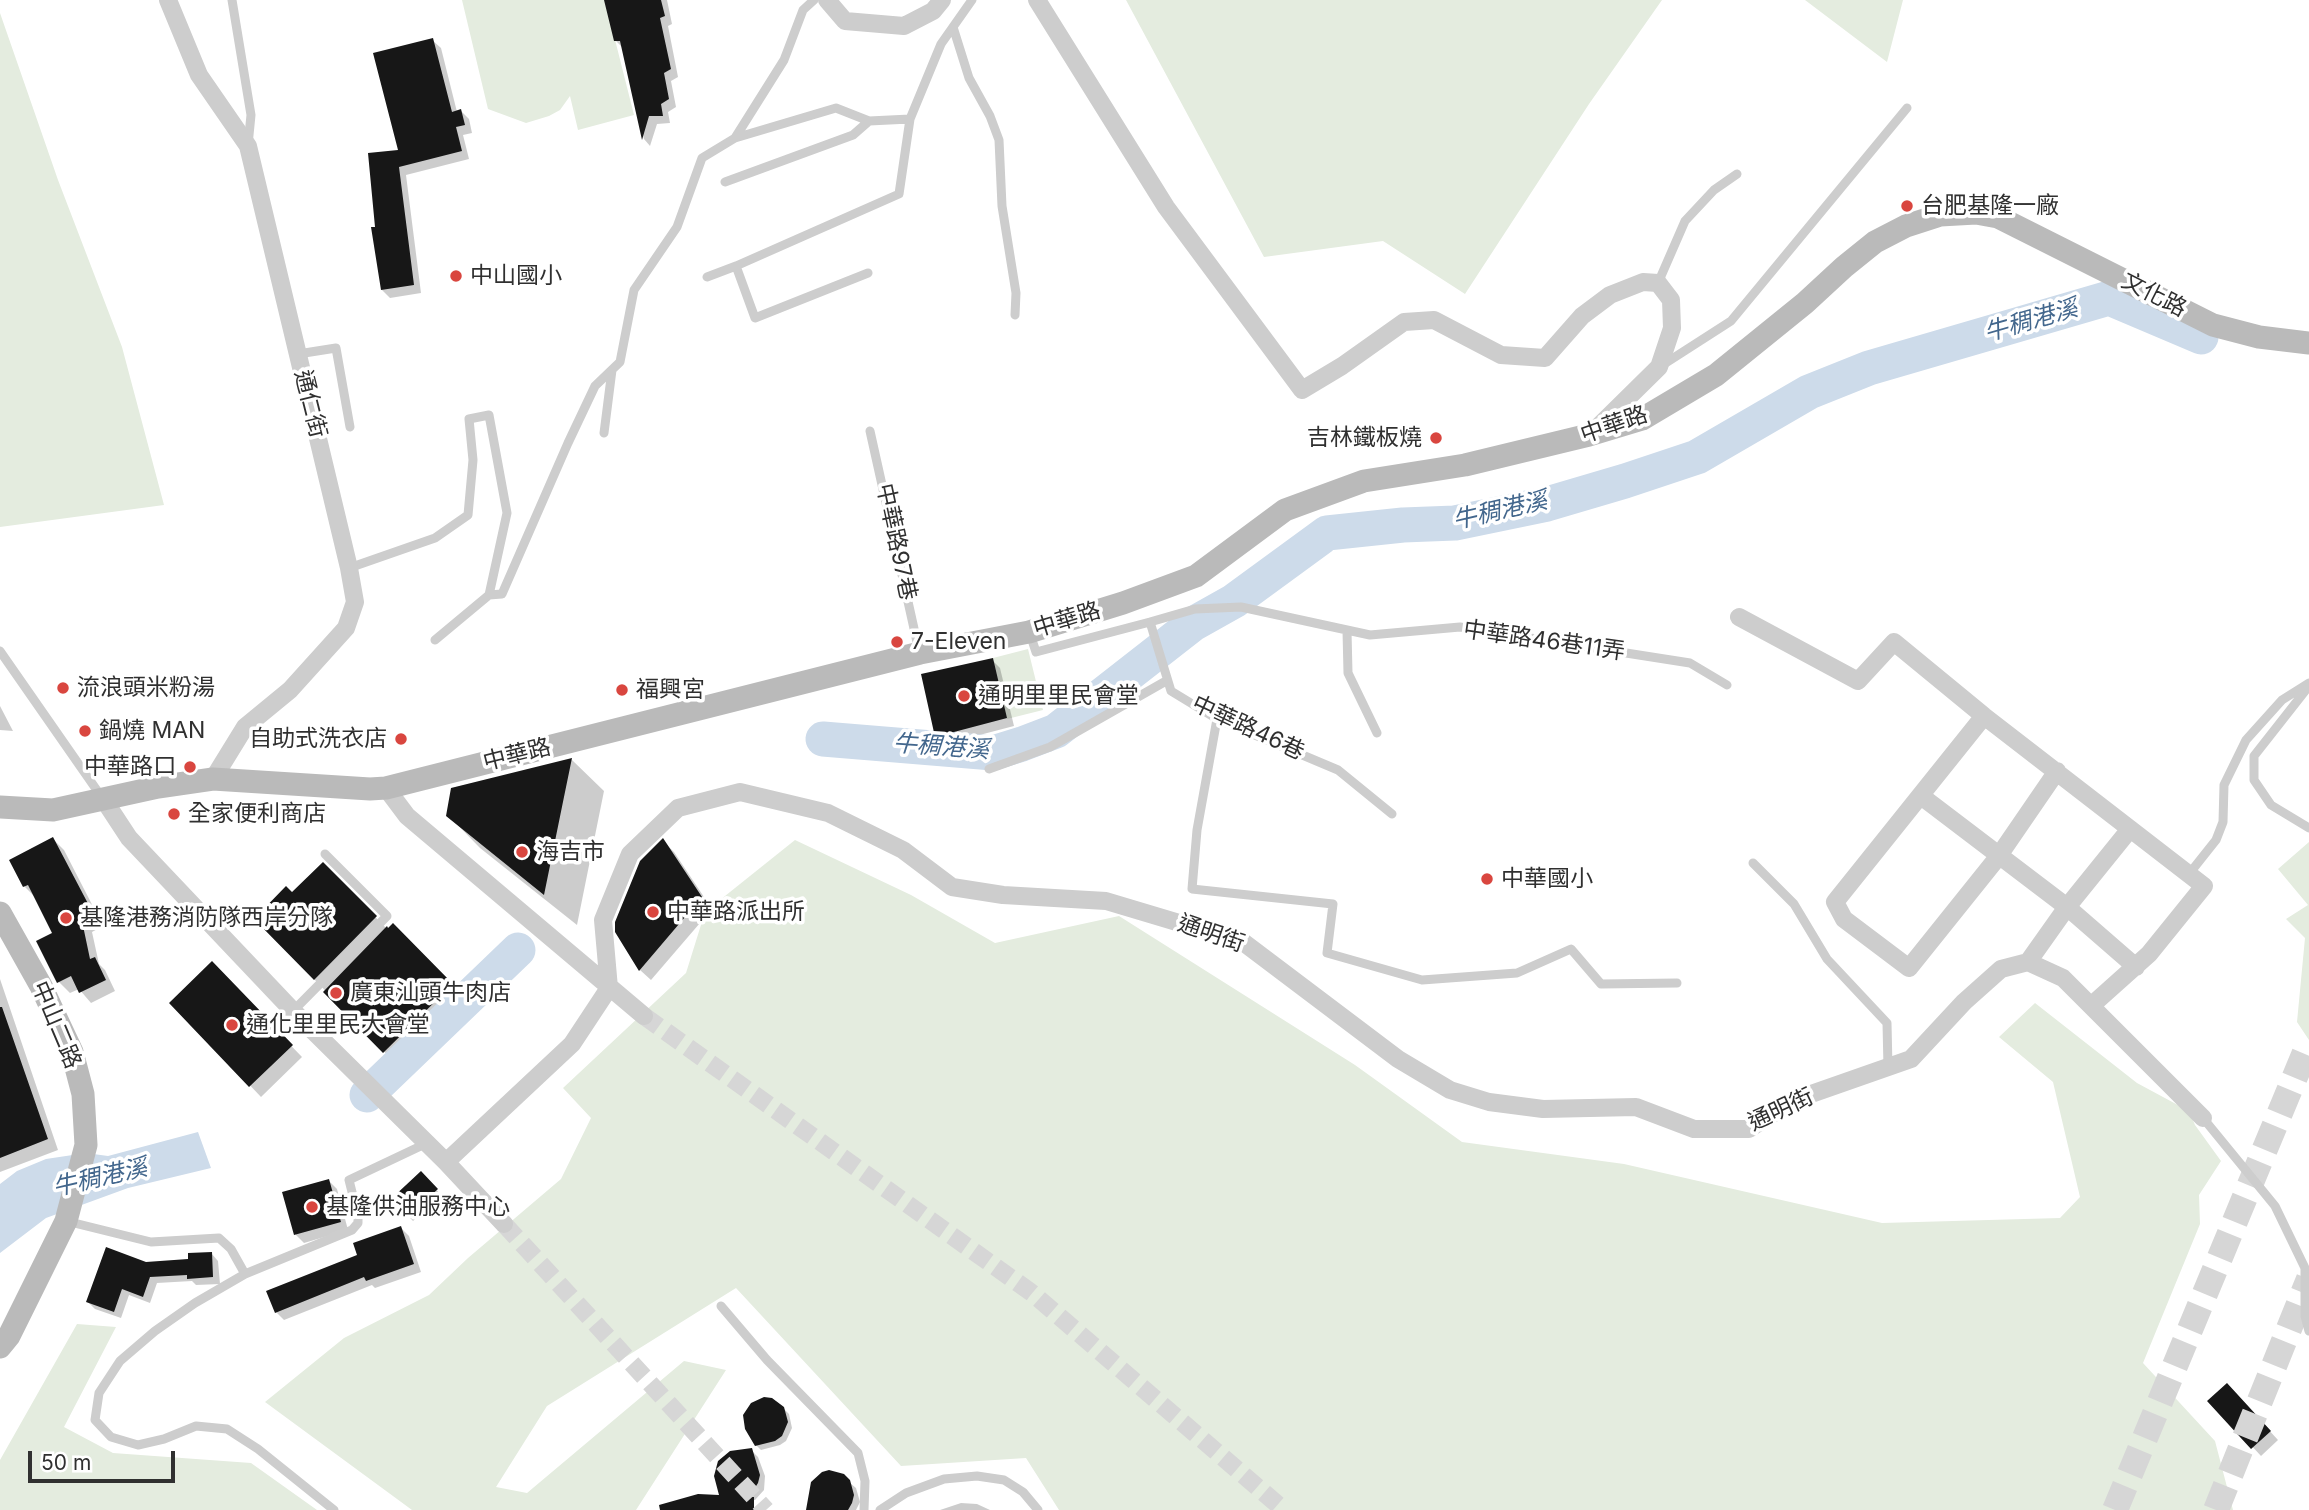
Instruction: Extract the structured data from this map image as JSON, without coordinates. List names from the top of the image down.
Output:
{
  "streets": {
    "street": [
      "文化路",
      "通仁街",
      "中華路",
      "通明街",
      "中山二路"
    ],
    "lane": ["中華路97巷", "中華路46巷11弄", "中華路46巷"]
  },
  "crossings": [
    ["文化路", "中華路"],
    ["通仁街", "中華路"],
    ["中華路", "中華路97巷"]
  ],
  "water": ["牛稠港溪"],
  "places": [
    "台肥基隆一廠",
    "中山國小",
    "吉林鐵板燒",
    "7-Eleven",
    "流浪頭米粉湯",
    "福興宮",
    "通明里里民會堂",
    "鍋燒 MAN",
    "自助式洗衣店",
    "中華路口",
    "全家便利商店",
    "海吉市",
    "中華國小",
    "中華路派出所",
    "基隆港務消防隊西岸分隊",
    "廣東汕頭牛肉店",
    "通化里里民大會堂",
    "基隆供油服務中心"
  ],
  "scale_bar": "50 m"
}
